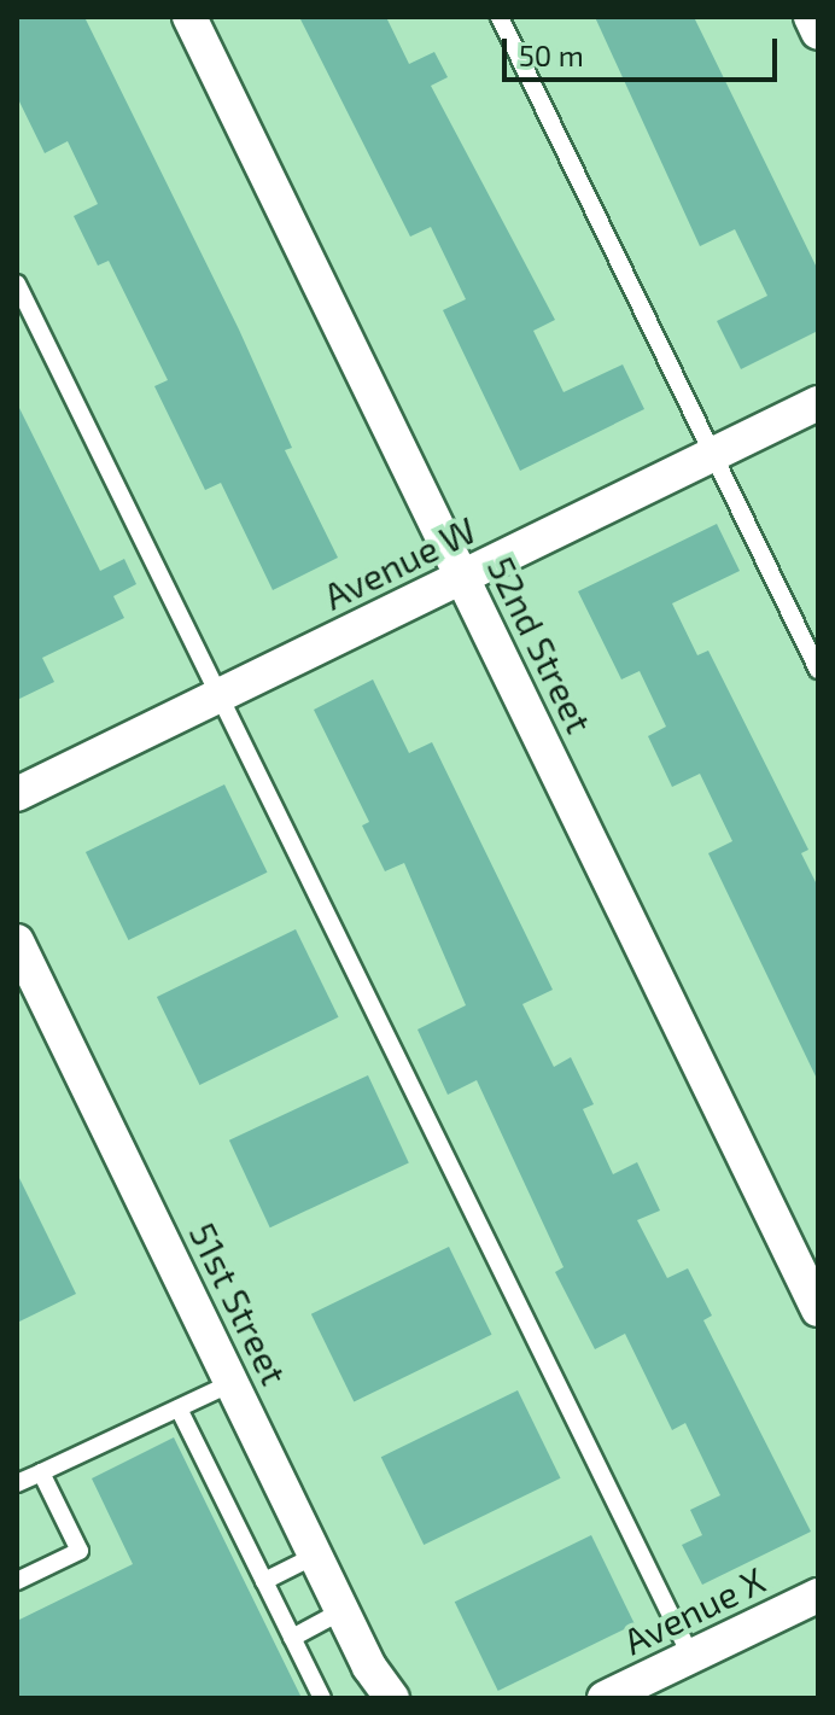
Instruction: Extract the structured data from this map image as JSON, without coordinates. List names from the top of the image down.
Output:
{
  "streets": {
    "street": [
      "Avenue W",
      "52nd Street",
      "51st Street",
      "Avenue X"
    ]
  },
  "crossings": [
    ["Avenue W", "52nd Street"]
  ],
  "scale_bar": "50 m"
}
